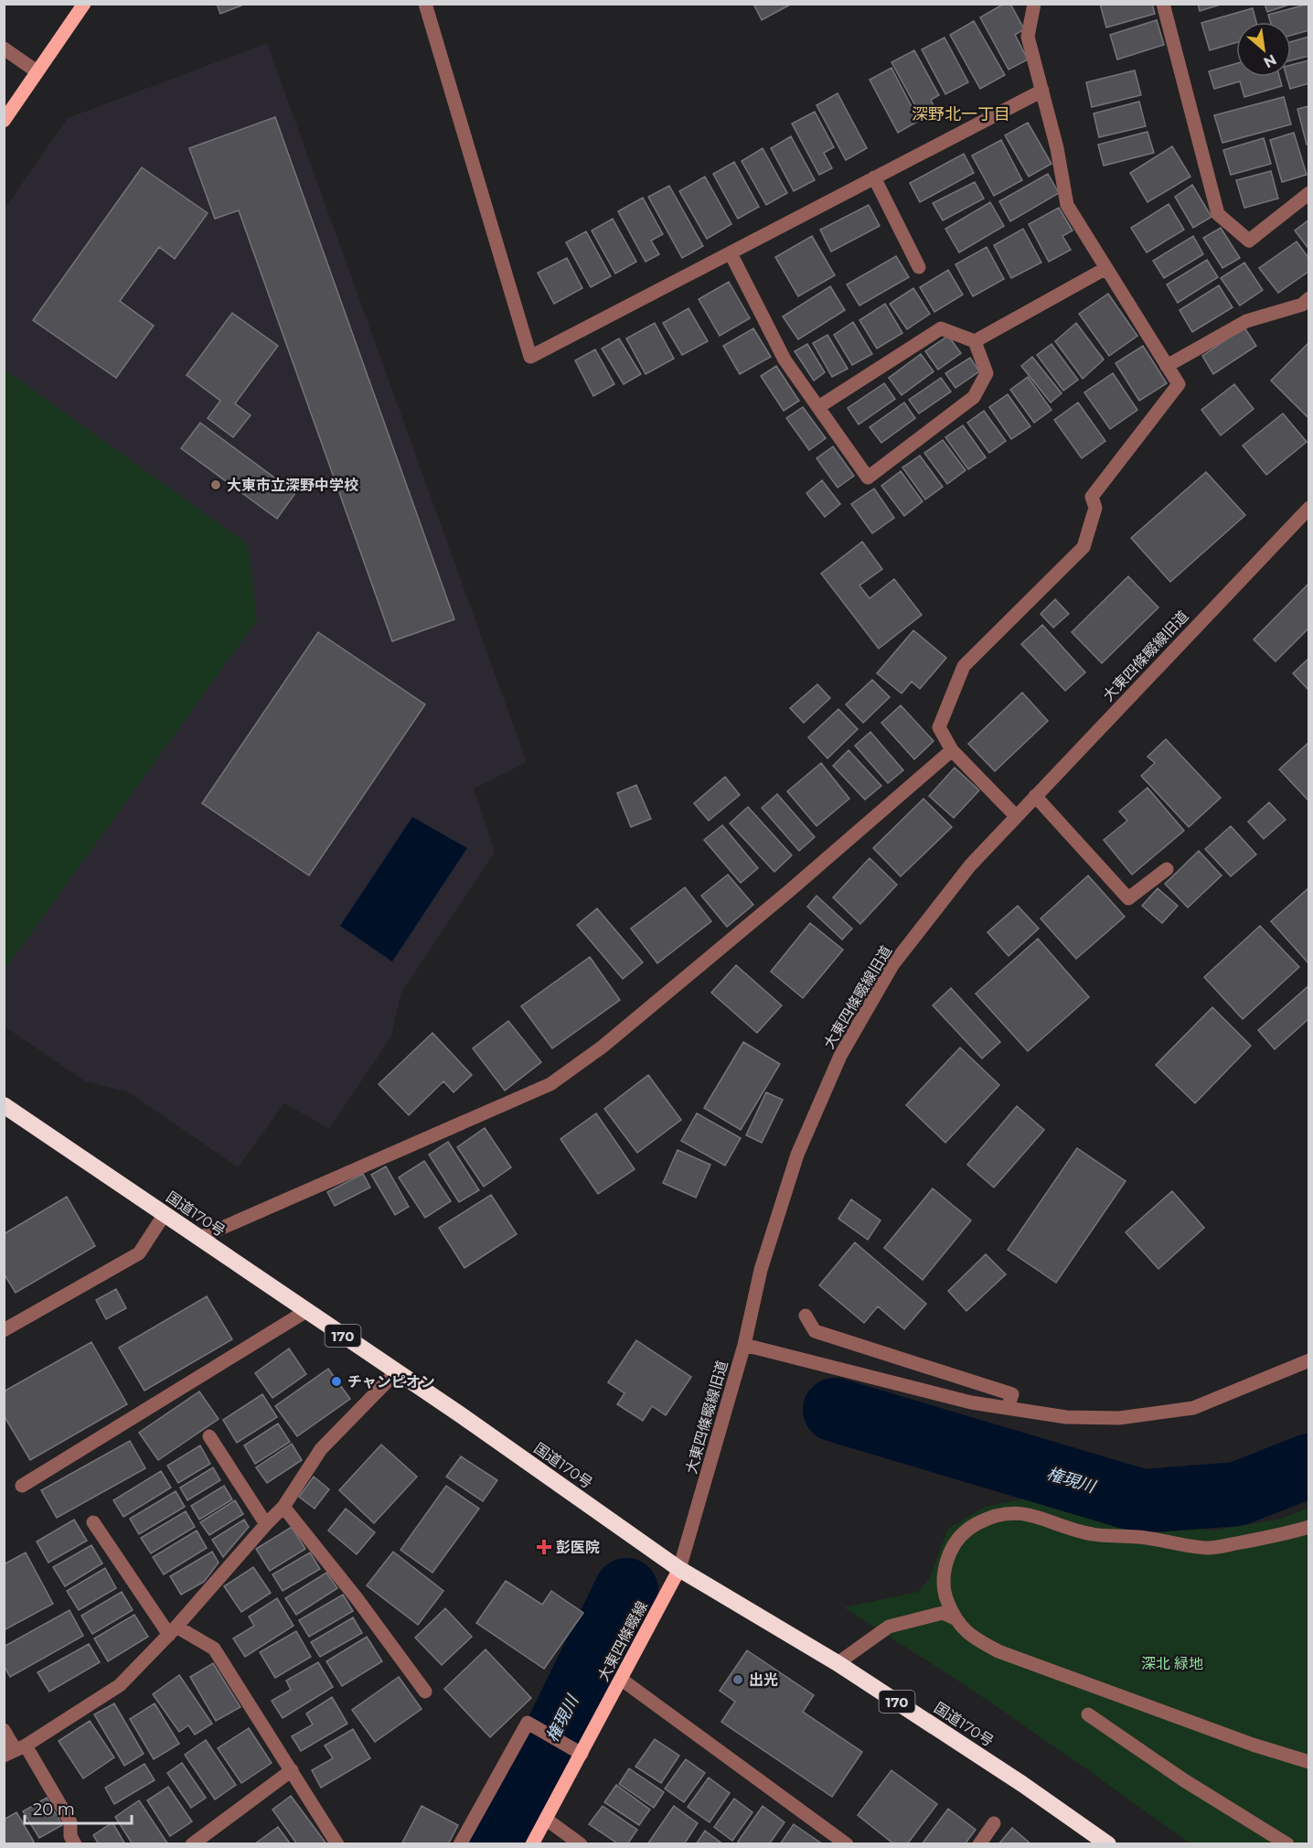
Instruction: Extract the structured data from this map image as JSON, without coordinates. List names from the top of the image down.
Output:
{
  "streets": {
    "highway": ["国道170号", "170"],
    "main road": ["大東四條畷線"],
    "street": ["大東四條畷線旧道"]
  },
  "crossings": [
    ["大東四條畷線旧道", "国道170号"],
    ["大東四條畷線旧道", "大東四條畷線"],
    ["国道170号", "大東四條畷線"]
  ],
  "districts": ["深野北一丁目"],
  "water": ["権現川"],
  "parks": ["深北 緑地"],
  "places": {
    "other": ["大東市立深野中学校", "チャンピオン", "出光"],
    "health": ["彭医院"]
  },
  "scale_bar": "20 m",
  "north": "bottom right"
}
